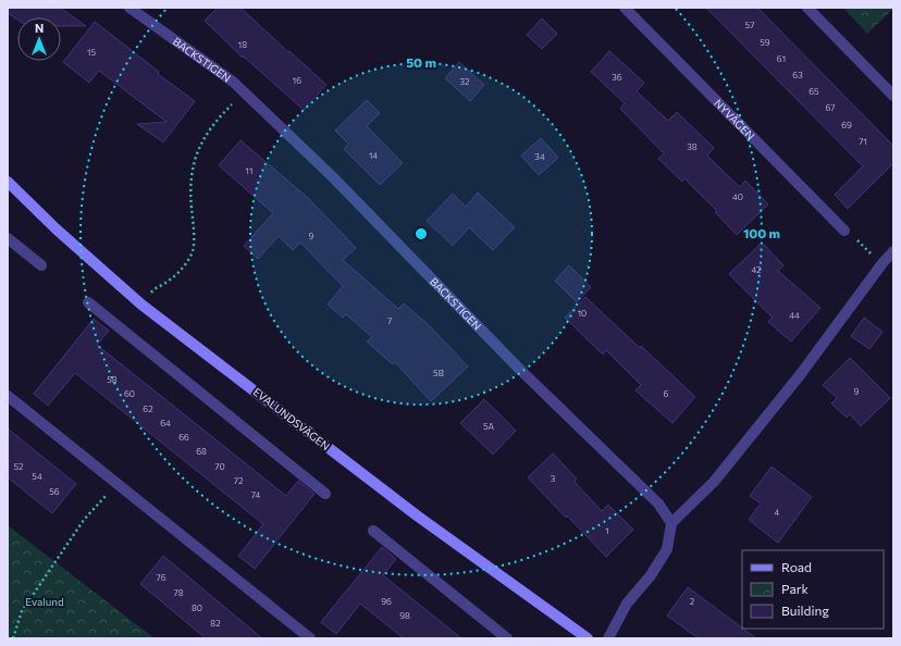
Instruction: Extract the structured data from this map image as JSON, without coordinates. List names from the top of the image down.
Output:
{
  "streets": {
    "street": ["BACKSTIGEN", "NYVÄGEN", "EVALUNDSVÄGEN"]
  },
  "parks": ["Evalund"],
  "house_numbers": [
    "57",
    "59",
    "18",
    "15",
    "61",
    "63",
    "36",
    "16",
    "32",
    "65",
    "67",
    "69",
    "71",
    "38",
    "14",
    "34",
    "11",
    "40",
    "9",
    "42",
    "10",
    "44",
    "7",
    "5B",
    "58",
    "9",
    "60",
    "6",
    "62",
    "64",
    "5A",
    "66",
    "68",
    "52",
    "70",
    "54",
    "3",
    "72",
    "56",
    "74",
    "4",
    "1",
    "76",
    "78",
    "96",
    "2",
    "80",
    "98",
    "82"
  ],
  "legend": ["Road", "Park", "Building"],
  "north": "top",
  "rings": ["50 m", "100 m"]
}
